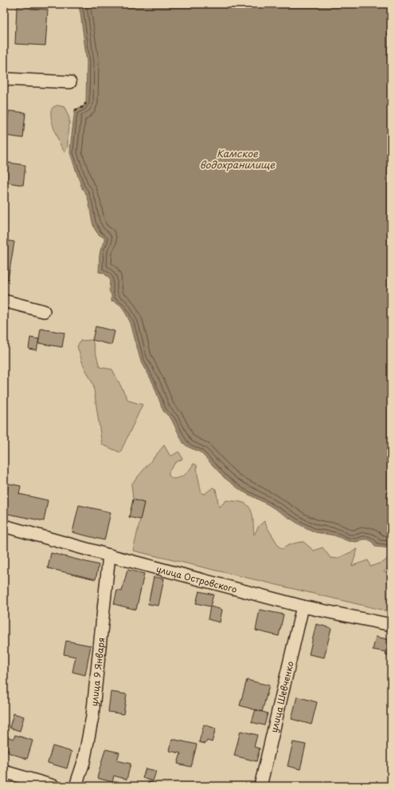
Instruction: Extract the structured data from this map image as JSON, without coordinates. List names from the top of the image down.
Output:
{
  "streets": {
    "street": ["улица Островского", "улица 9 Января", "улица Шевченко"]
  },
  "crossings": [
    ["улица Островского", "улица 9 Января"],
    ["улица Островского", "улица Шевченко"]
  ],
  "water": ["Камское водохранилище"]
}
